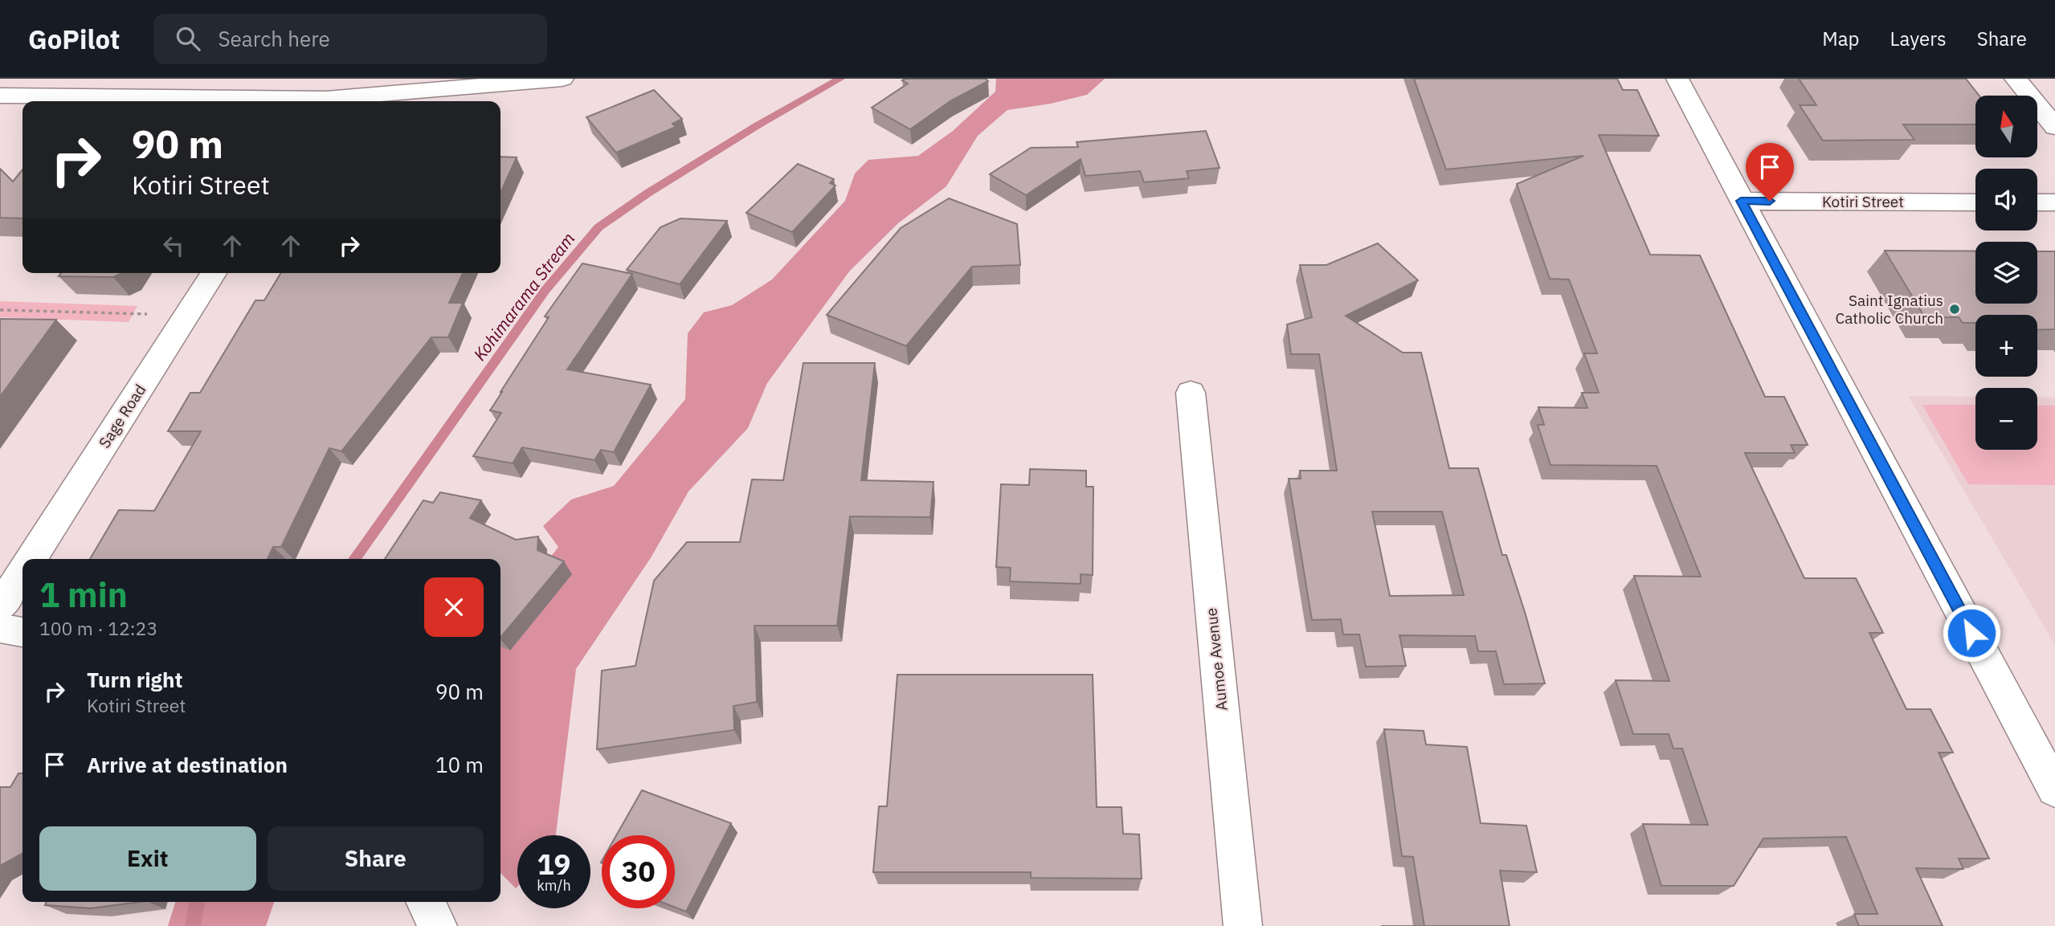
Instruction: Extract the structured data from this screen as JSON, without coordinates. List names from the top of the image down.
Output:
{
  "streets": {
    "street": ["Kotiri Street", "Sage Road", "Aumoe Avenue"]
  },
  "water": ["Kohimarama Stream"],
  "places": ["Saint Ignatius Catholic Church"],
  "north": "top",
  "page": {
    "header": "GoPilot",
    "search": "Search here",
    "nav": ["Map", "Layers", "Share"],
    "map_buttons": ["+", "−"],
    "turn": ["90 m", "Kotiri Street"],
    "heading": ["1 min", "100 m · 12:23"],
    "list": [
      {
        "name": "Turn right",
        "note": "Kotiri Street",
        "value": "90 m"
      },
      {
        "name": "Arrive at destination",
        "value": "10 m"
      }
    ],
    "buttons": ["Exit", "Share"],
    "speed": "19 km/h",
    "limit": "30"
  }
}
